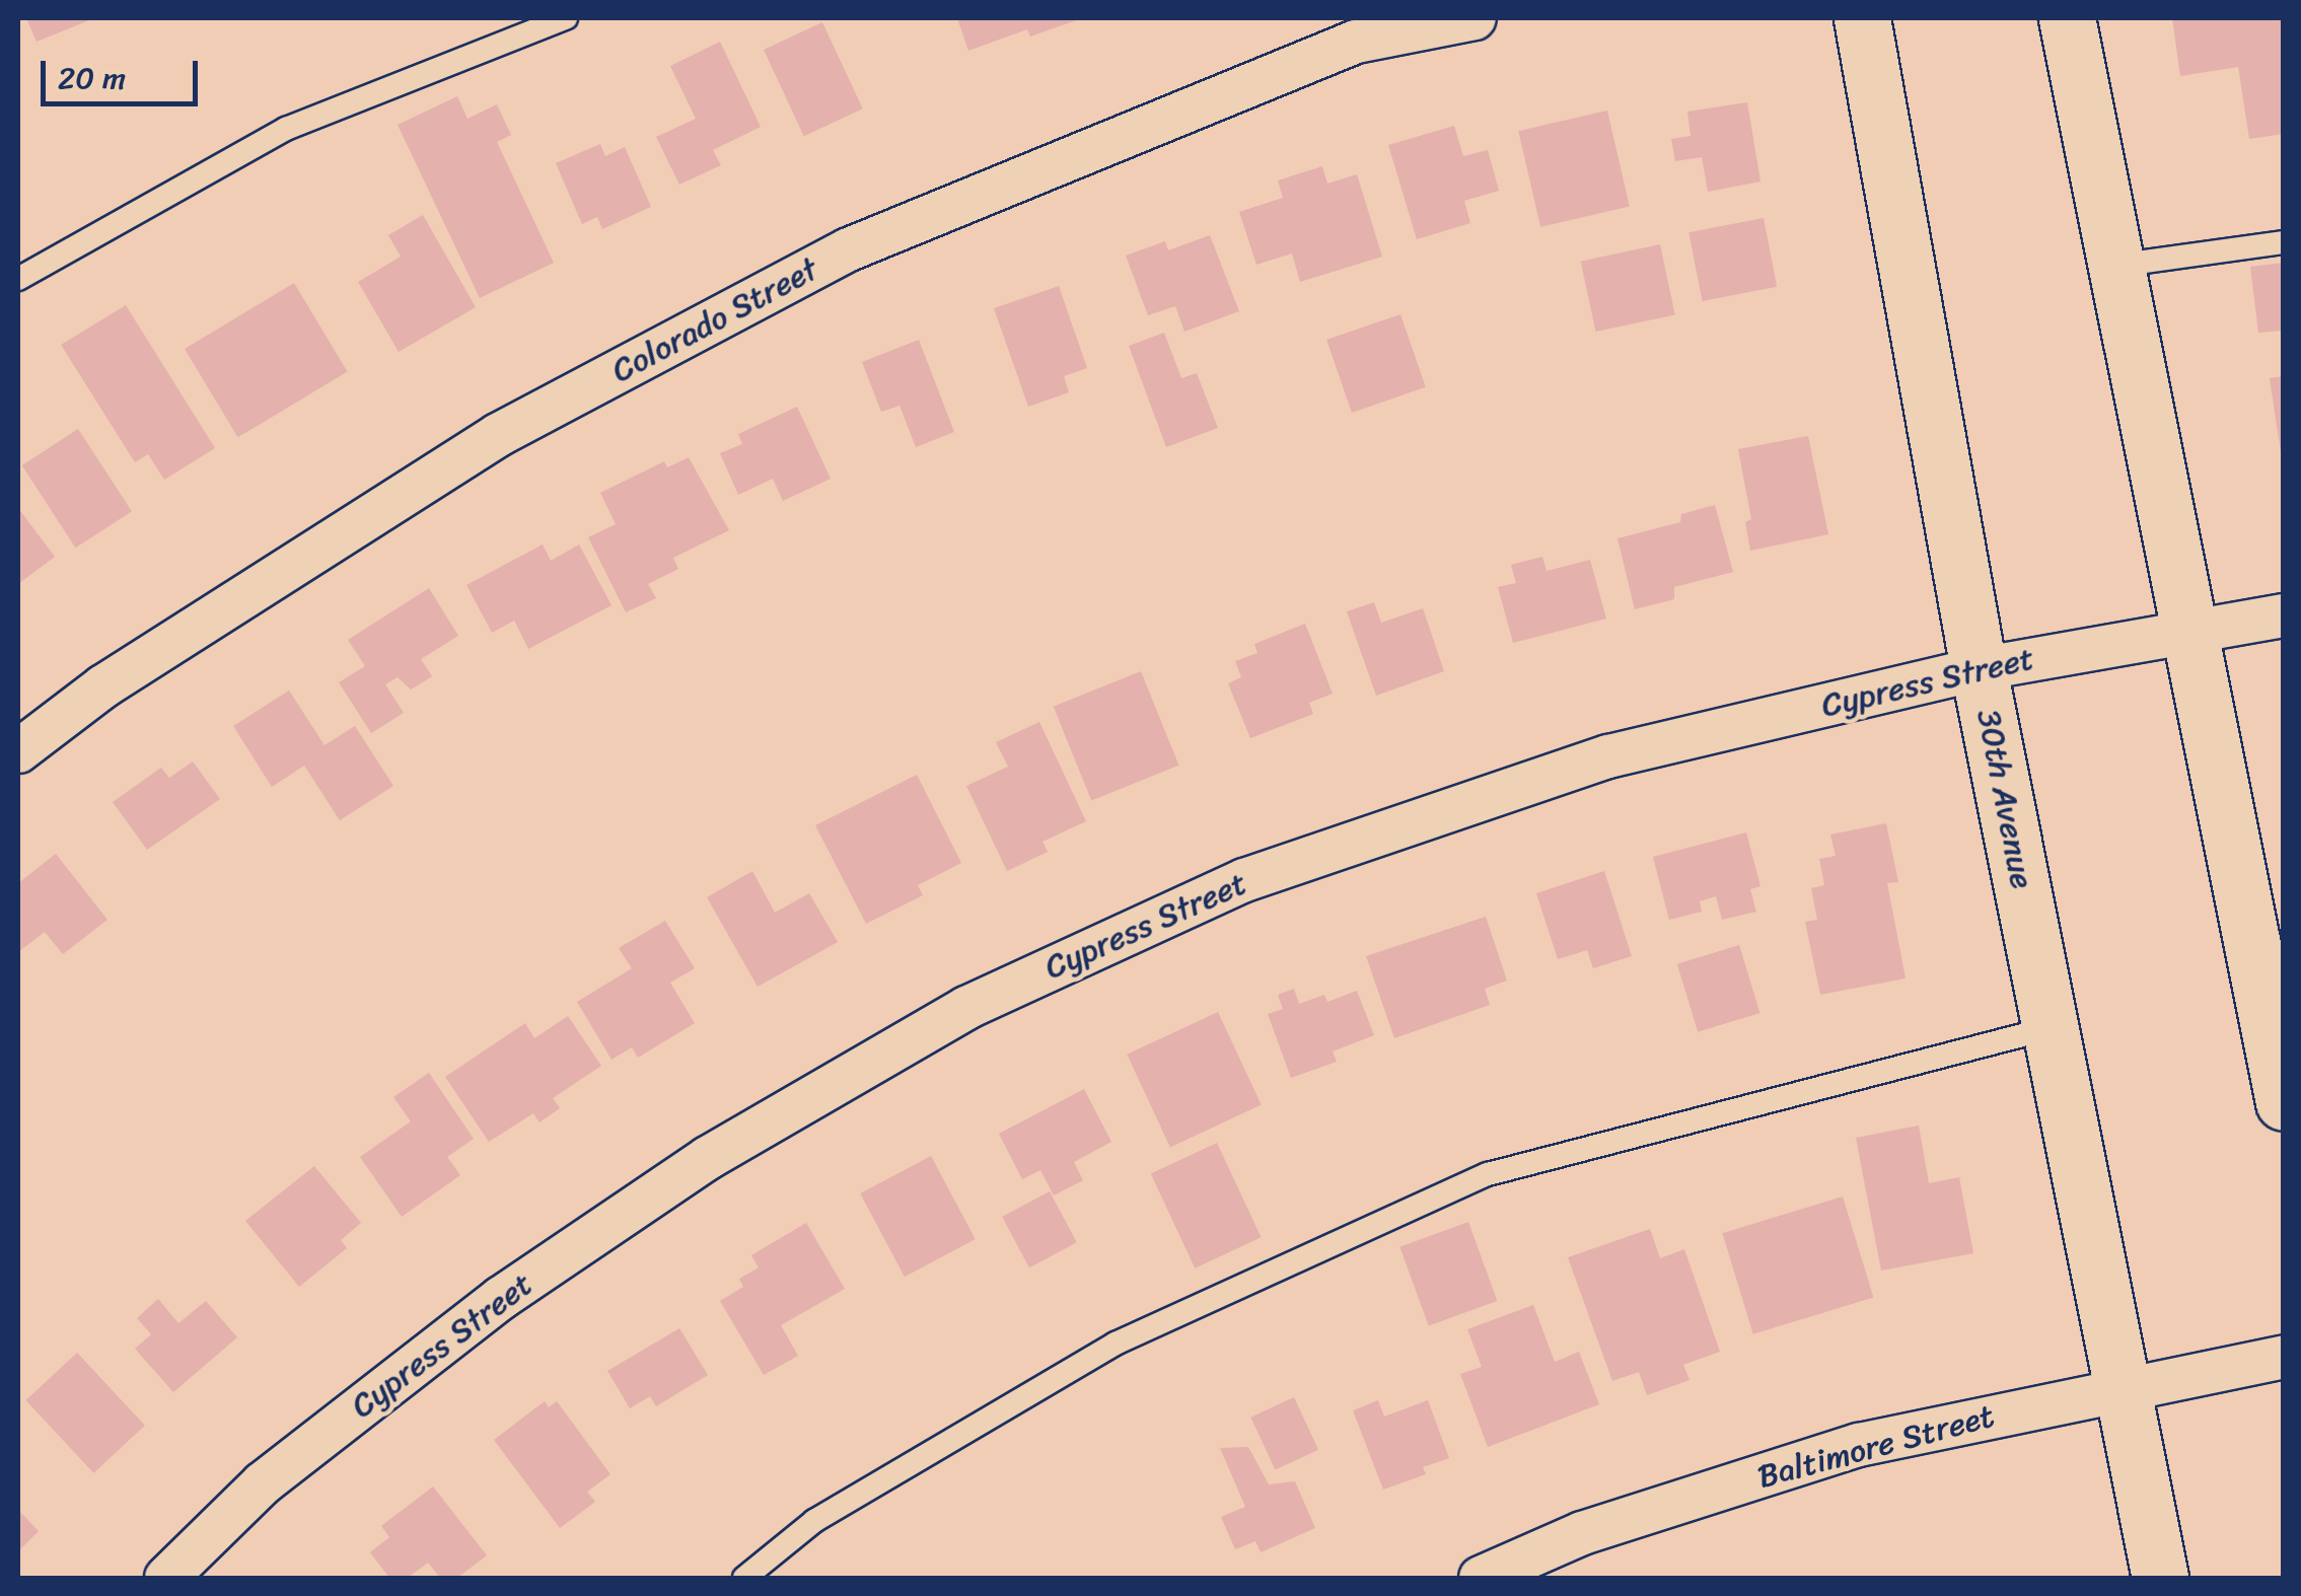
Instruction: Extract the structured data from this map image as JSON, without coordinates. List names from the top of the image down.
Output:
{
  "streets": {
    "street": [
      "Colorado Street",
      "Cypress Street",
      "30th Avenue",
      "Baltimore Street"
    ]
  },
  "crossings": [
    ["Cypress Street", "30th Avenue"],
    ["30th Avenue", "Baltimore Street"]
  ],
  "scale_bar": "20 m"
}
